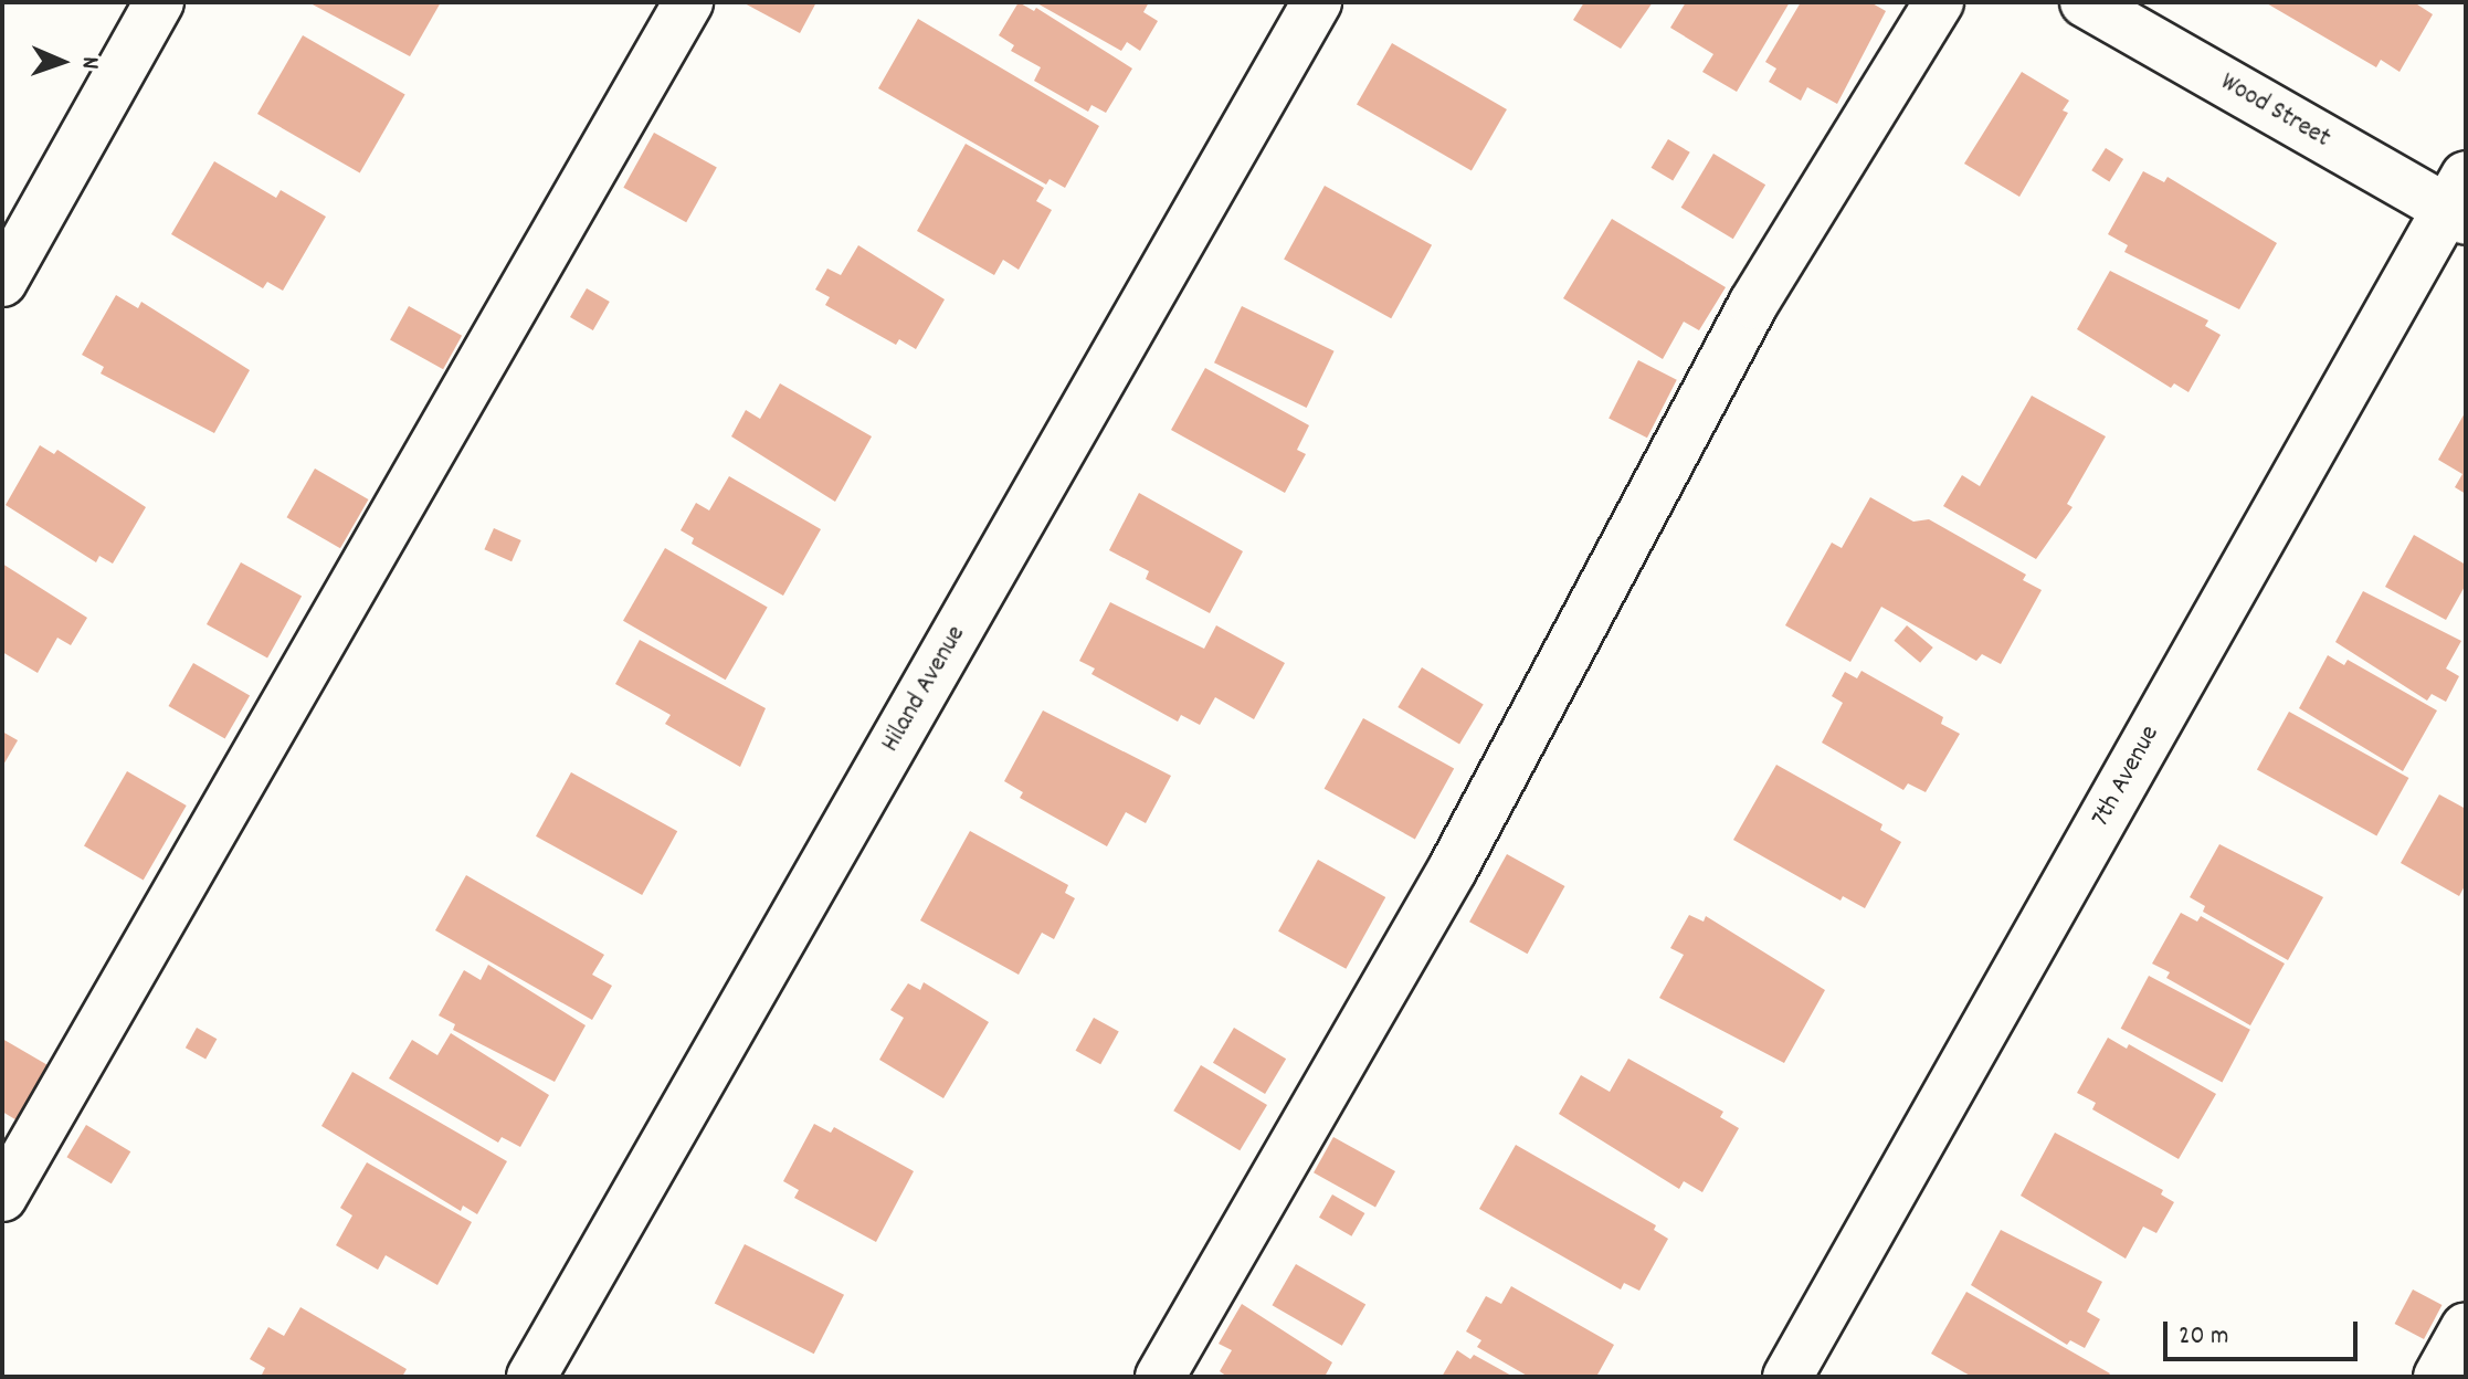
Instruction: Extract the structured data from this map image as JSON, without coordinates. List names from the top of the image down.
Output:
{
  "streets": {
    "street": ["Wood Street", "Hiland Avenue", "7th Avenue"]
  },
  "crossings": [
    ["Wood Street", "7th Avenue"]
  ],
  "scale_bar": "20 m",
  "north": "right"
}
